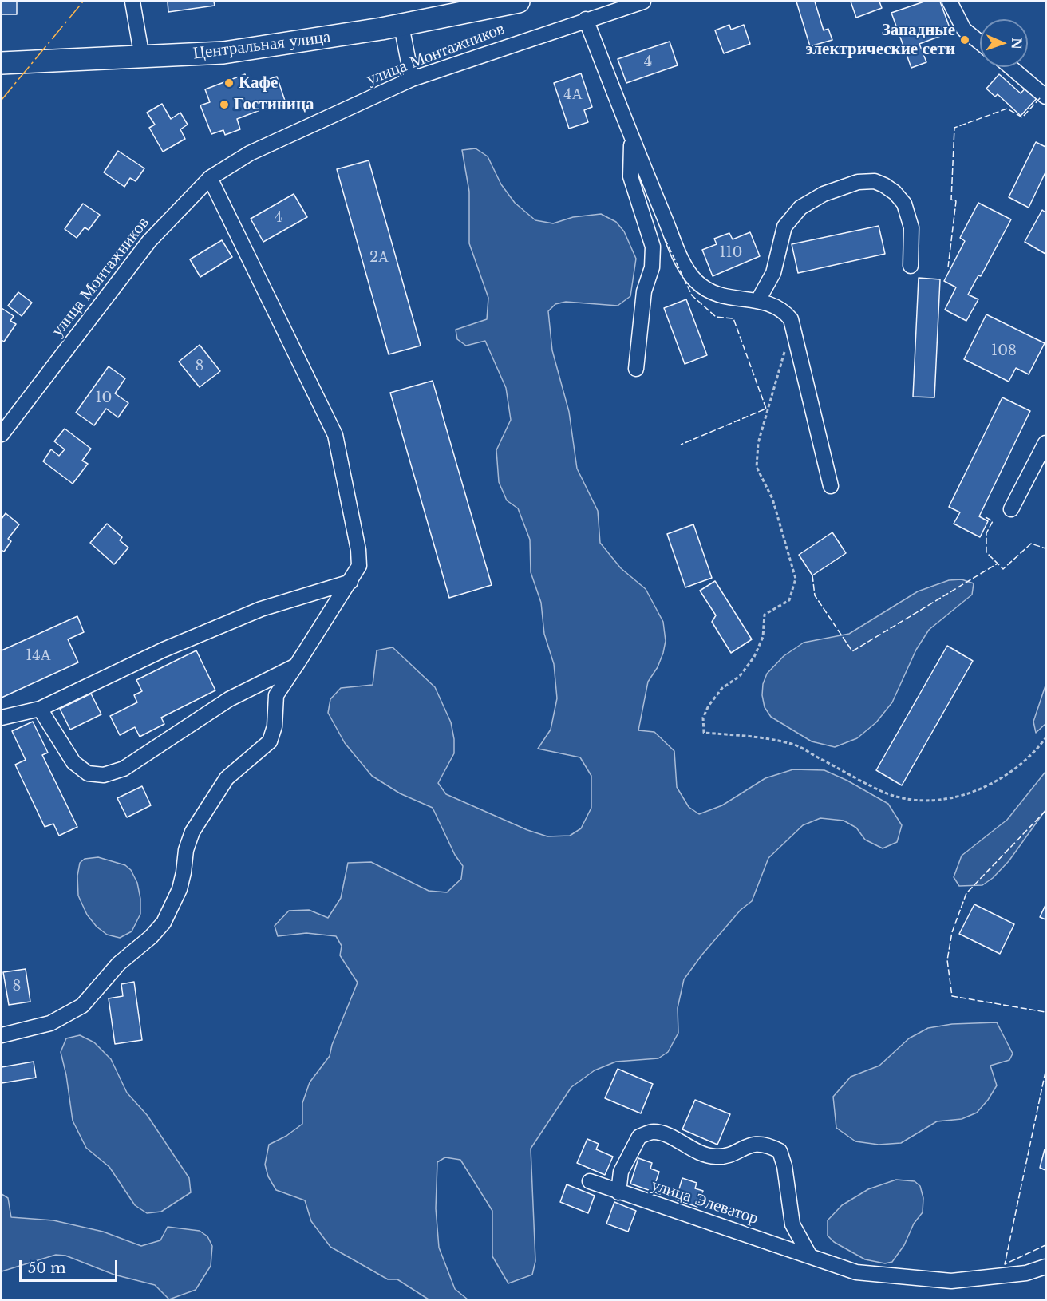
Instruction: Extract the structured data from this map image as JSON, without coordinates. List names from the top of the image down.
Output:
{
  "streets": {
    "highway": ["Центральная улица"],
    "street": ["улица Монтажников", "улица Элеватор"]
  },
  "places": ["Западные электрические сети", "Кафе", "Гостиница"],
  "house_numbers": [
    "4",
    "4А",
    "4",
    "110",
    "2А",
    "108",
    "8",
    "10",
    "14А",
    "8"
  ],
  "scale_bar": "50 m",
  "north": "right"
}
